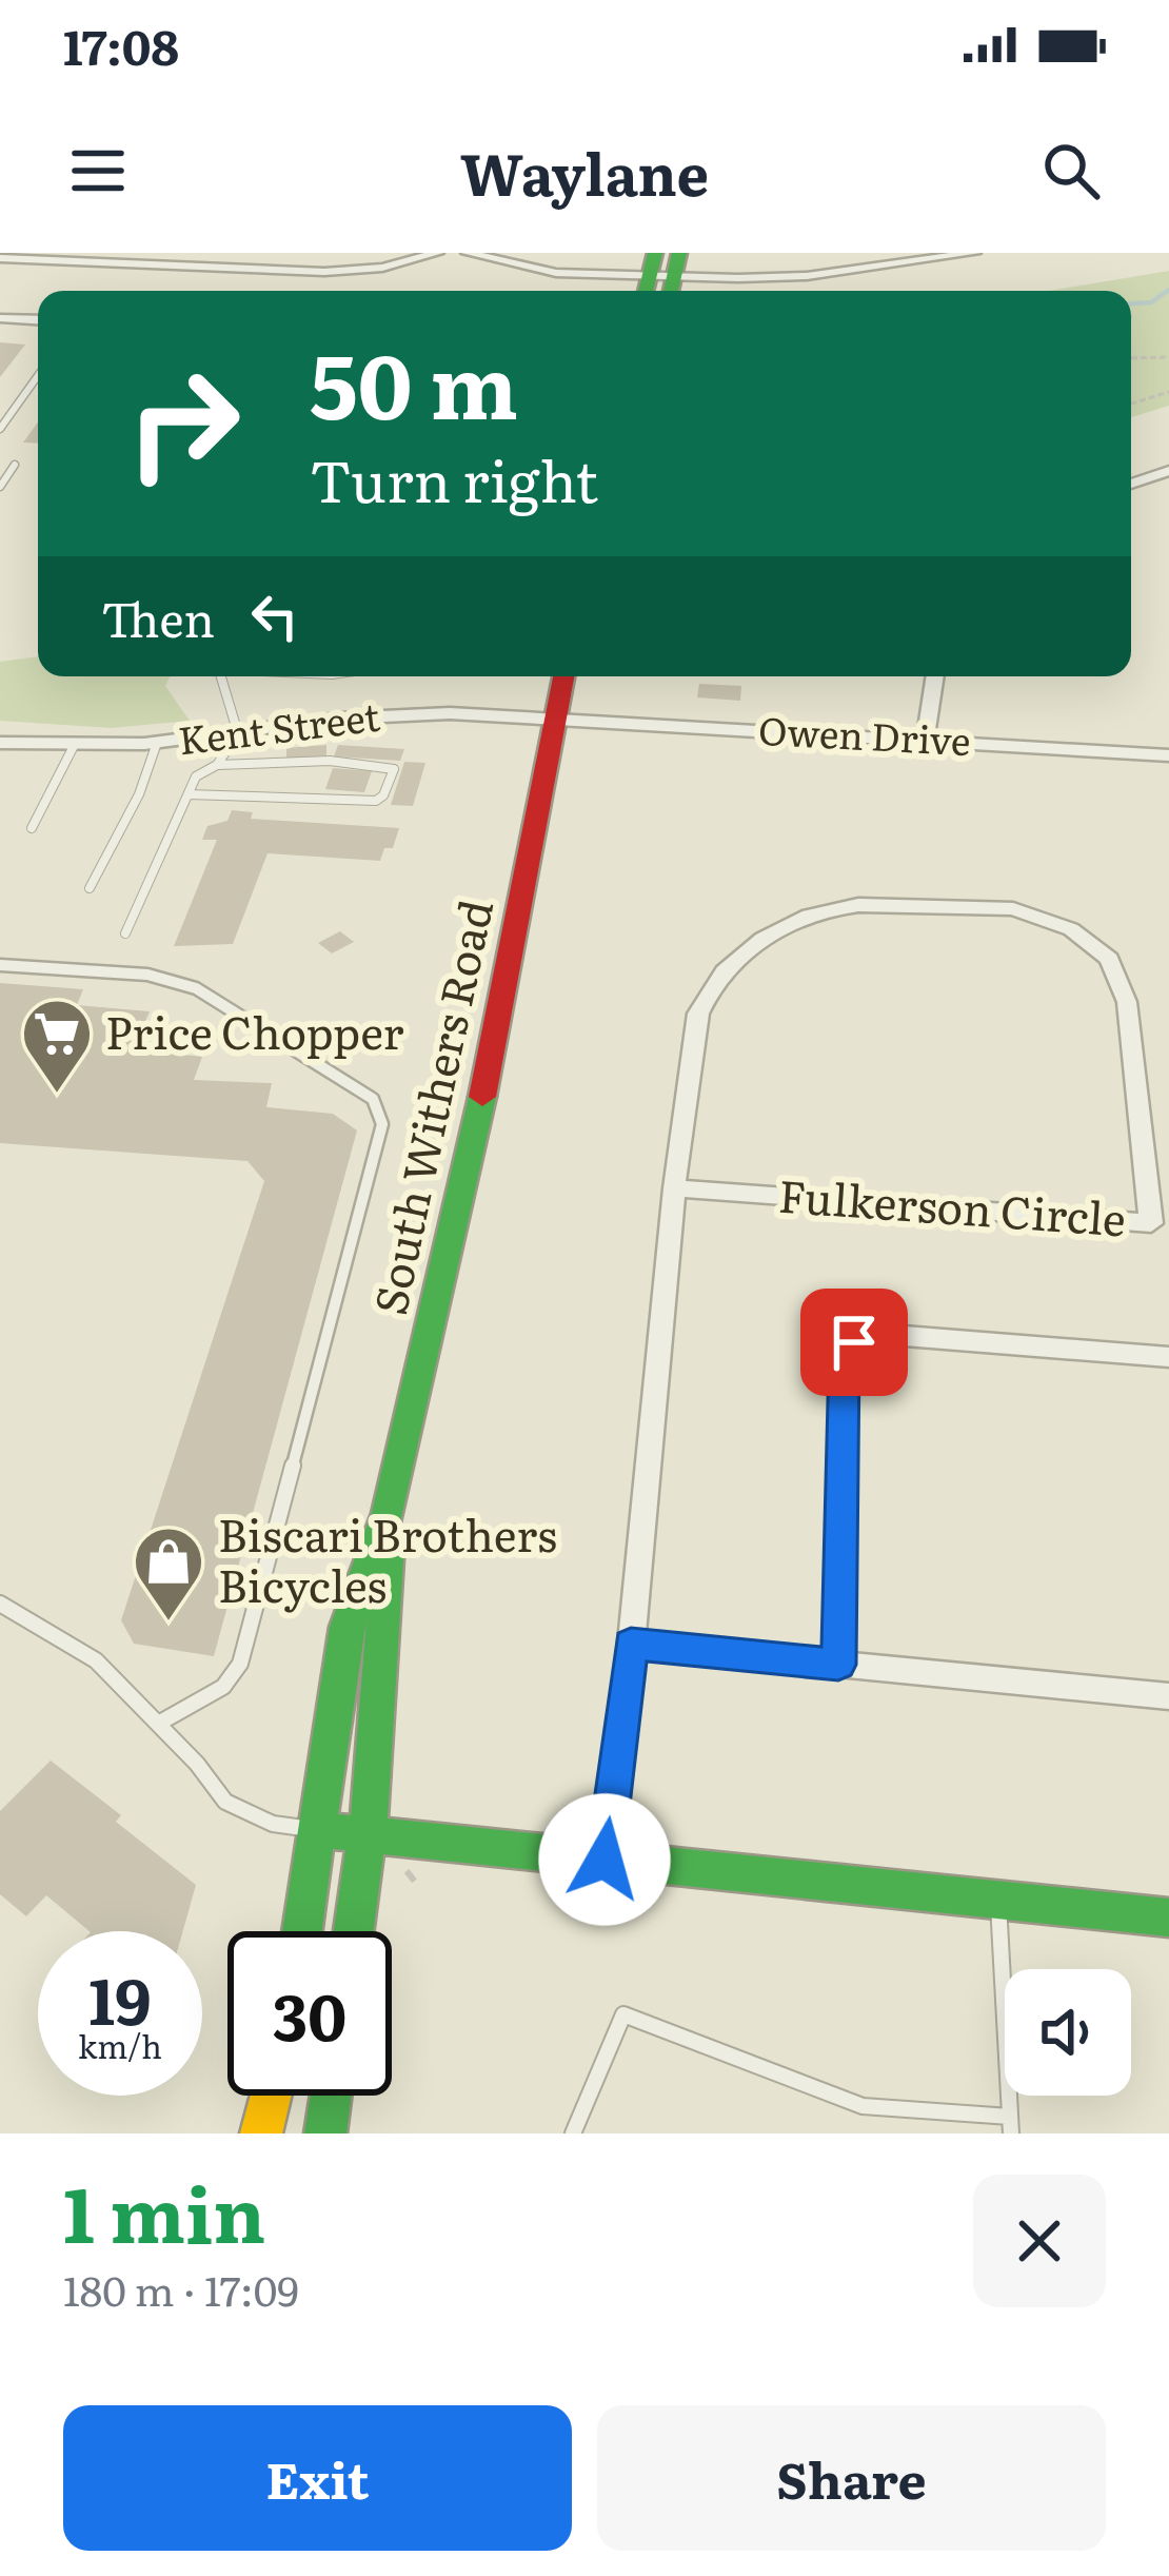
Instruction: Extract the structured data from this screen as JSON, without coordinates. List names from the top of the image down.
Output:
{
  "streets": {
    "main road": ["South Withers Road"],
    "street": ["Kent Street", "Owen Drive", "Fulkerson Circle"]
  },
  "crossings": [
    ["Kent Street", "Owen Drive"],
    ["Kent Street", "South Withers Road"],
    ["Owen Drive", "South Withers Road"]
  ],
  "places": {
    "supermarket": ["Price Chopper"],
    "shop": ["Biscari Brothers Bicycles"]
  },
  "page": {
    "status": "17:08",
    "header": "Waylane",
    "turn": ["50 m", "Turn right"],
    "then": "Then",
    "speed": "19 km/h",
    "limit": "30",
    "heading": ["1 min", "180 m · 17:09"],
    "buttons": ["Exit", "Share"]
  }
}
